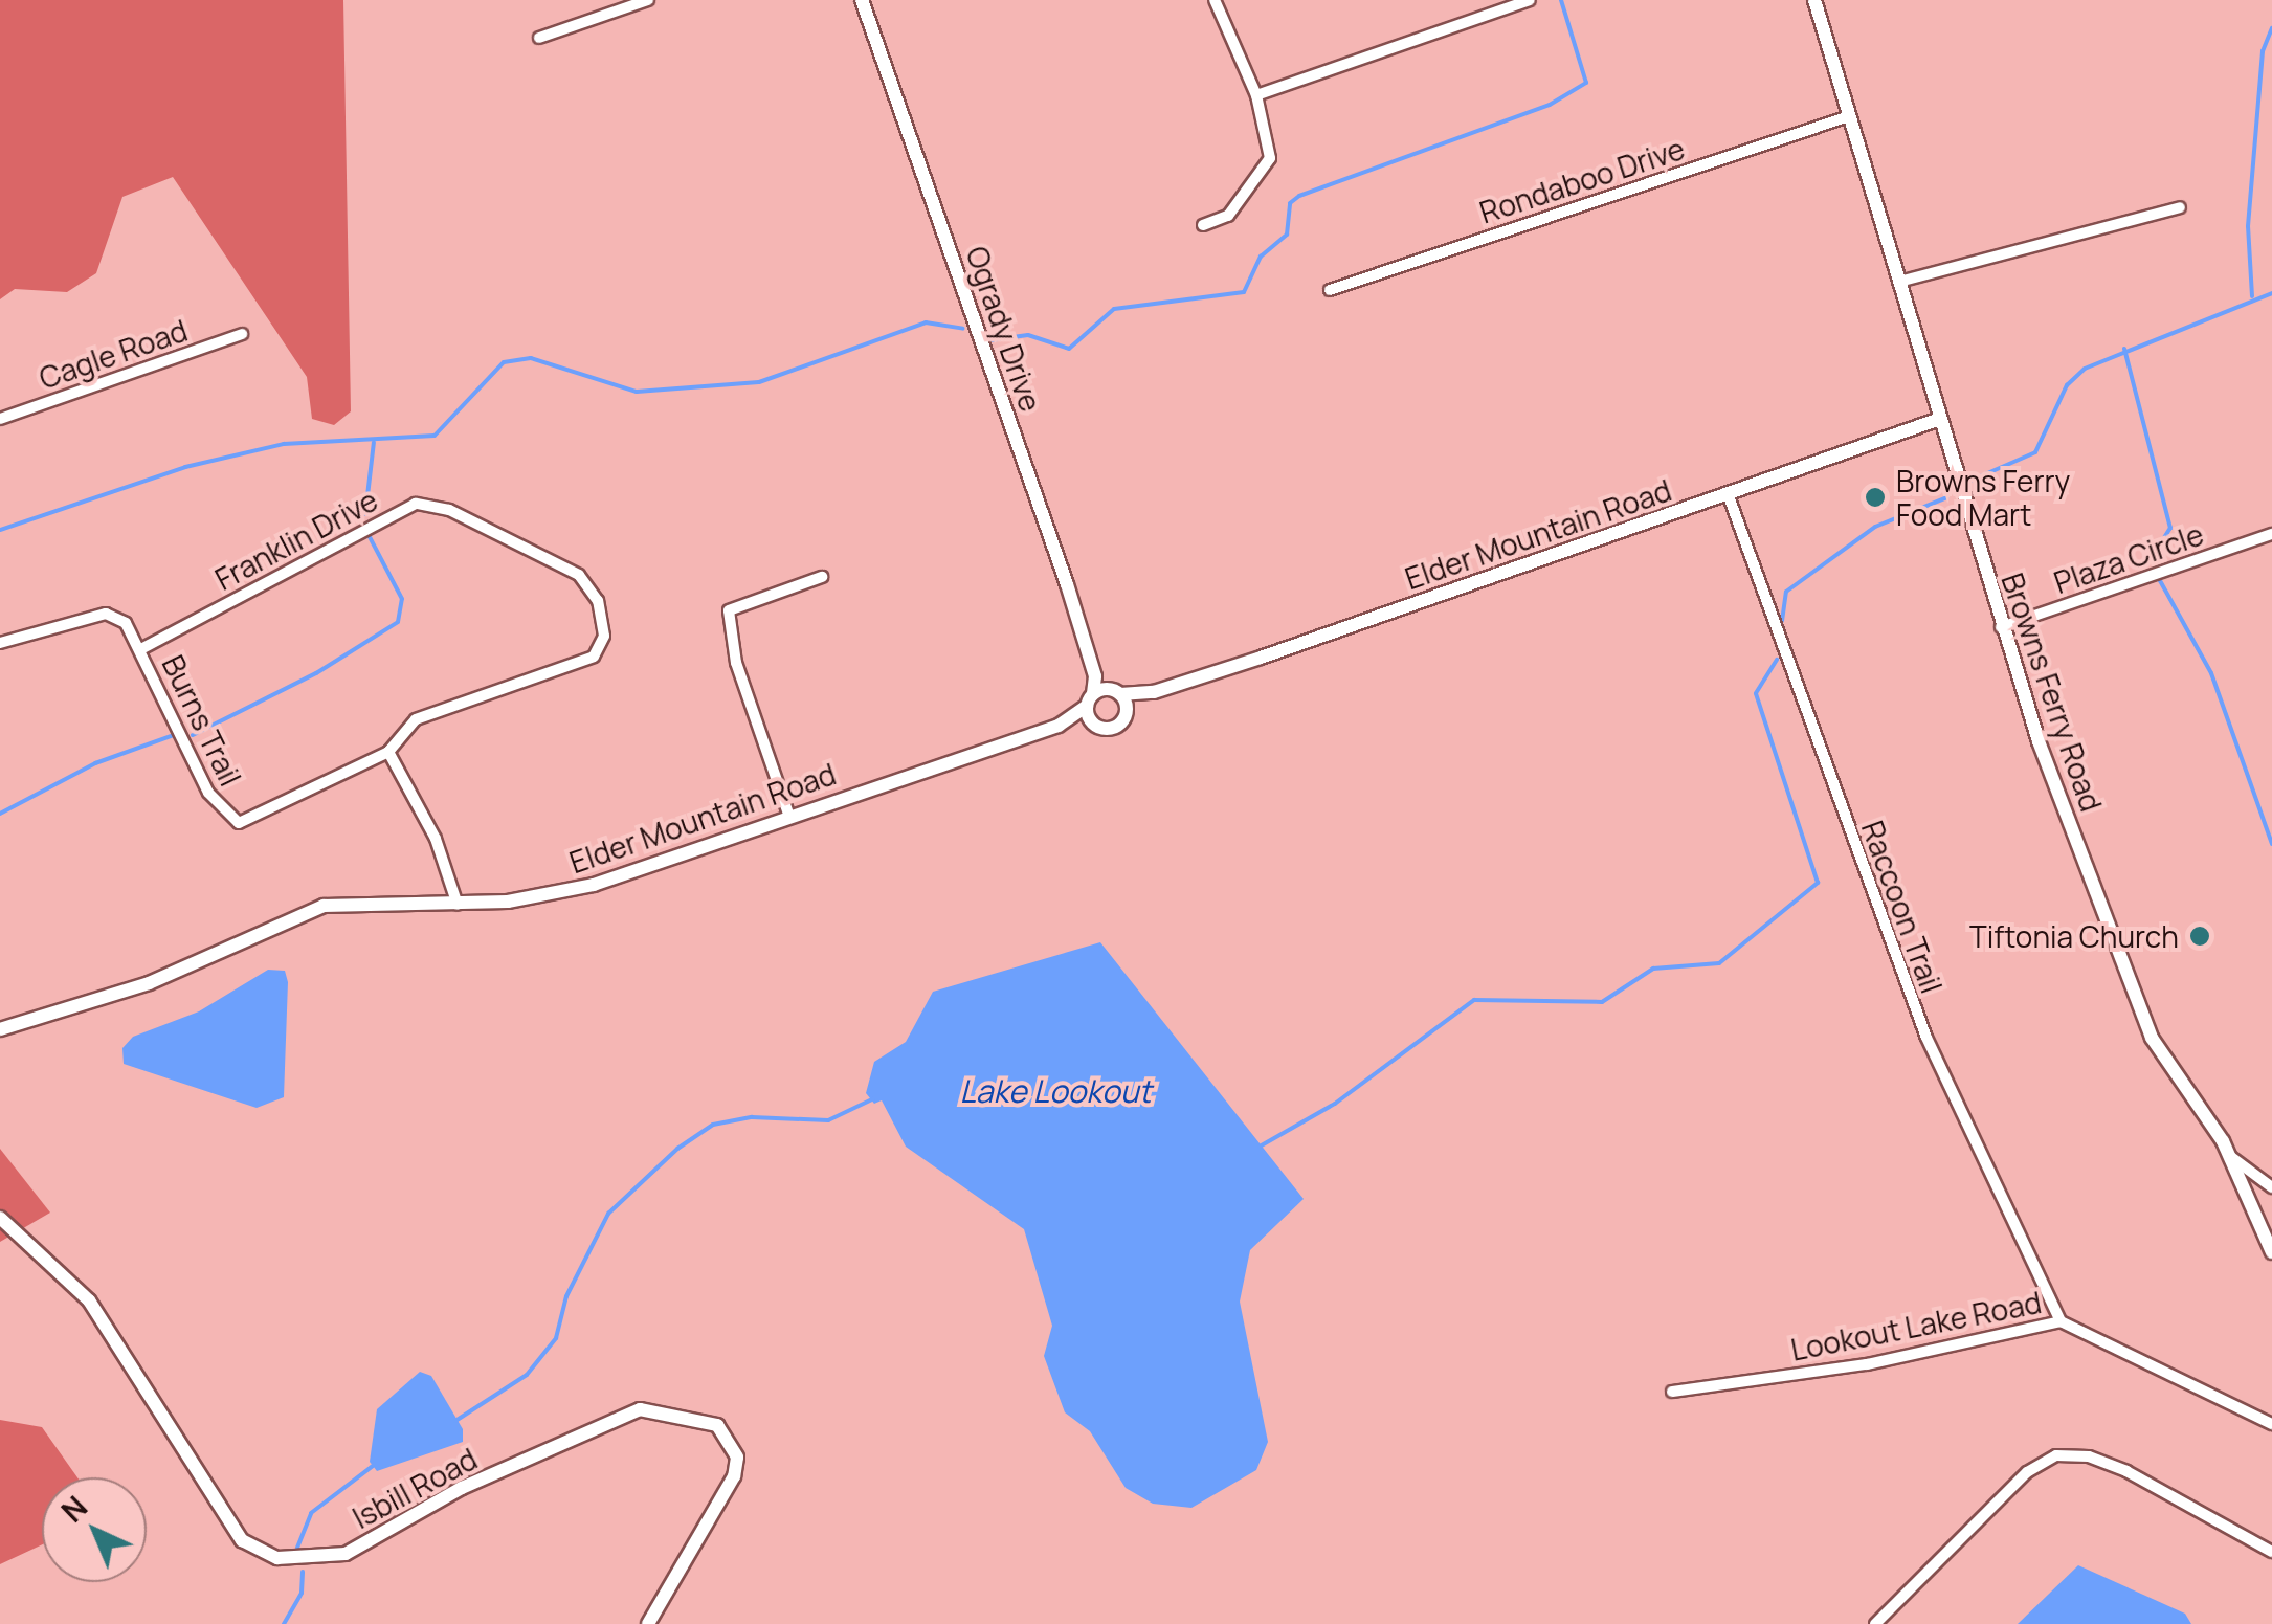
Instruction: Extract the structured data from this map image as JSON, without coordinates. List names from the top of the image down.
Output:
{
  "streets": {
    "street": [
      "Rondaboo Drive",
      "Ogrady Drive",
      "Cagle Road",
      "Elder Mountain Road",
      "Franklin Drive",
      "Plaza Circle",
      "Browns Ferry Road",
      "Burns Trail",
      "Raccoon Trail",
      "Lookout Lake Road",
      "Isbill Road"
    ]
  },
  "crossings": [
    ["Rondaboo Drive", "Browns Ferry Road"],
    ["Ogrady Drive", "Elder Mountain Road"],
    ["Elder Mountain Road", "Browns Ferry Road"],
    ["Elder Mountain Road", "Raccoon Trail"],
    ["Franklin Drive", "Burns Trail"],
    ["Plaza Circle", "Browns Ferry Road"],
    ["Raccoon Trail", "Lookout Lake Road"]
  ],
  "water": ["Lake Lookout"],
  "places": ["Browns Ferry Food Mart", "Tiftonia Church"],
  "north": "top left"
}
